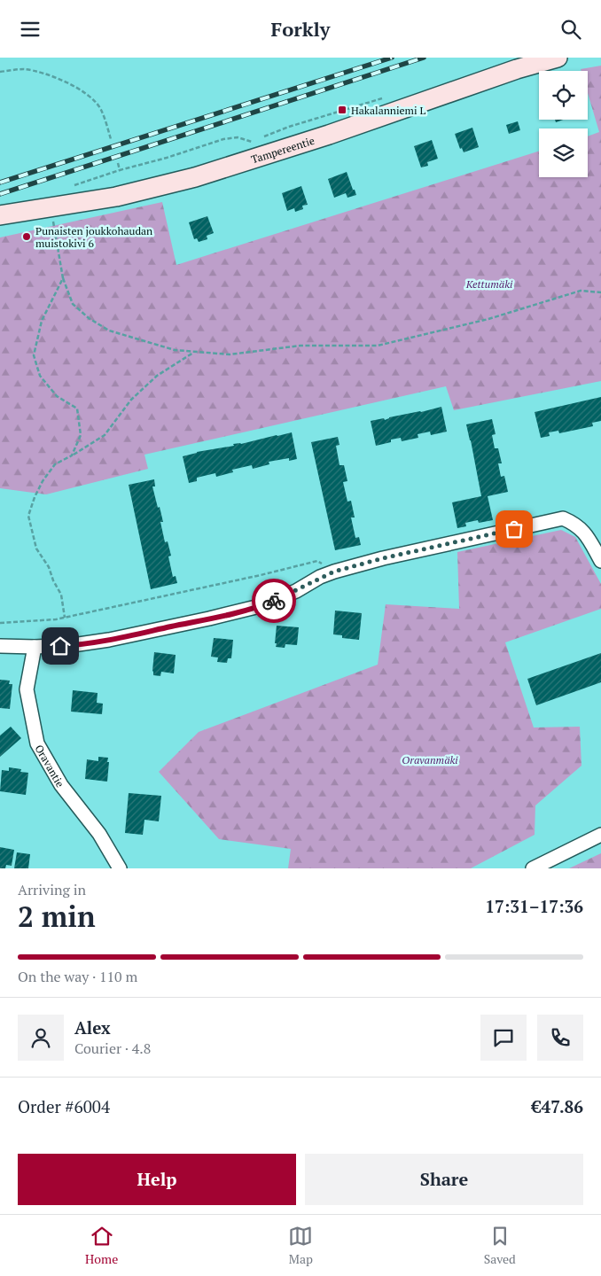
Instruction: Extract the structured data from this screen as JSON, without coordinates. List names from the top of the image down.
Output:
{
  "streets": {
    "main road": ["Tampereentie"],
    "street": ["Oravantie"]
  },
  "parks": ["Kettumäki", "Oravanmäki"],
  "places": {
    "transit": ["Hakalanniemi L"],
    "other": ["Punaisten joukkohaudan muistokivi 6"]
  },
  "page": {
    "header": "Forkly",
    "heading": ["2 min", "Arriving in", "17:31–17:36"],
    "panel": [
      "Alex",
      "Courier · 4.8",
      "Order #6004",
      "€47.86"
    ],
    "bar": "On the way · 110 m",
    "buttons": ["Help", "Share"],
    "tabs": ["Home", "Map", "Saved"]
  }
}
